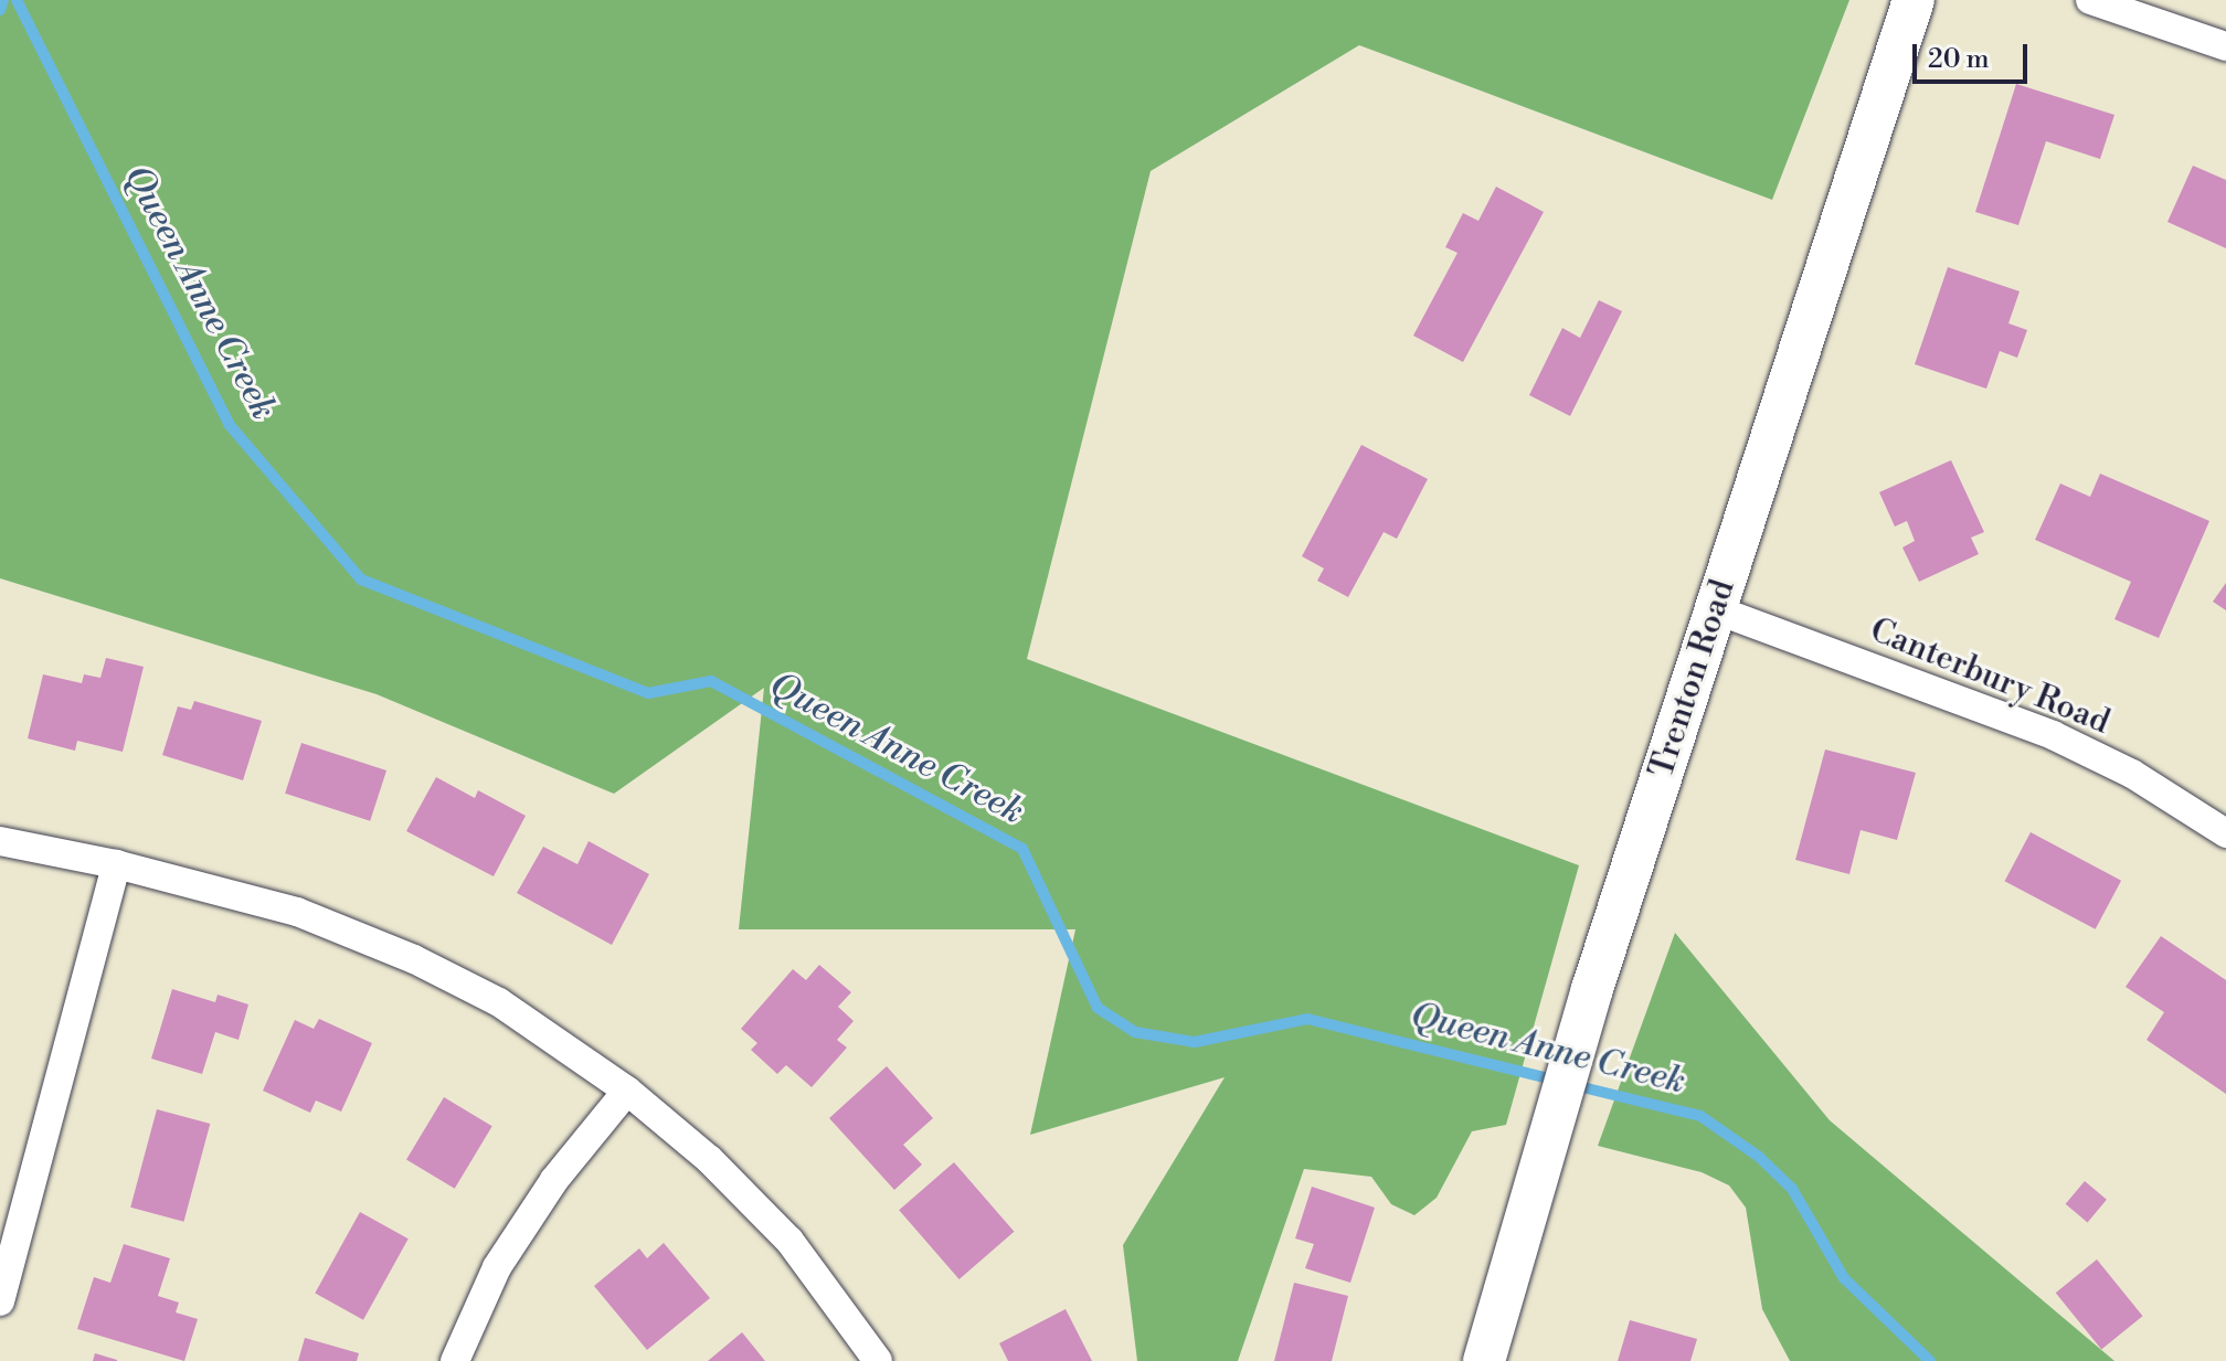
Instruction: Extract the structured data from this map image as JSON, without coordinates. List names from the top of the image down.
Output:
{
  "streets": {
    "main road": ["Trenton Road"],
    "street": ["Canterbury Road"]
  },
  "crossings": [
    ["Canterbury Road", "Trenton Road"]
  ],
  "water": ["Queen Anne Creek"],
  "scale_bar": "20 m"
}
